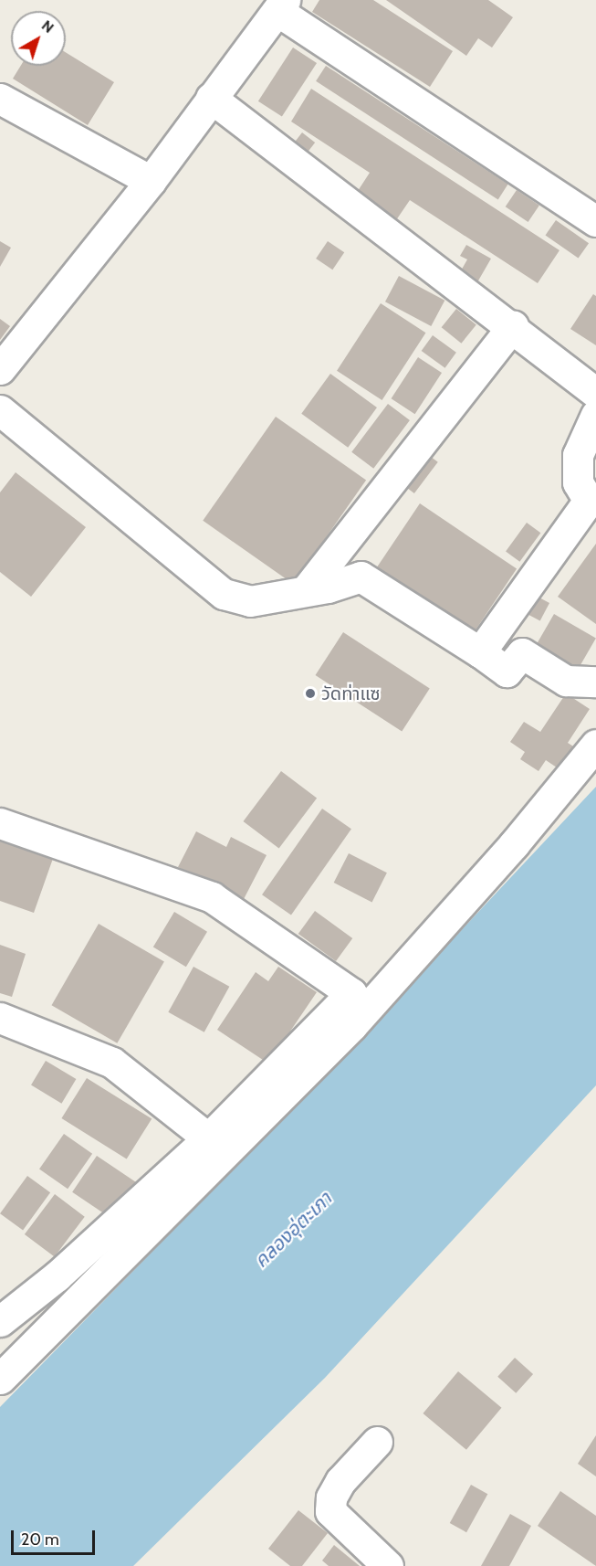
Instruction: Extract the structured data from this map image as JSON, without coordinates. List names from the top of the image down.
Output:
{
  "water": ["คลองอุ่ตะเภา"],
  "places": ["วัดท่าแซ"],
  "scale_bar": "20 m",
  "north": "top right"
}
